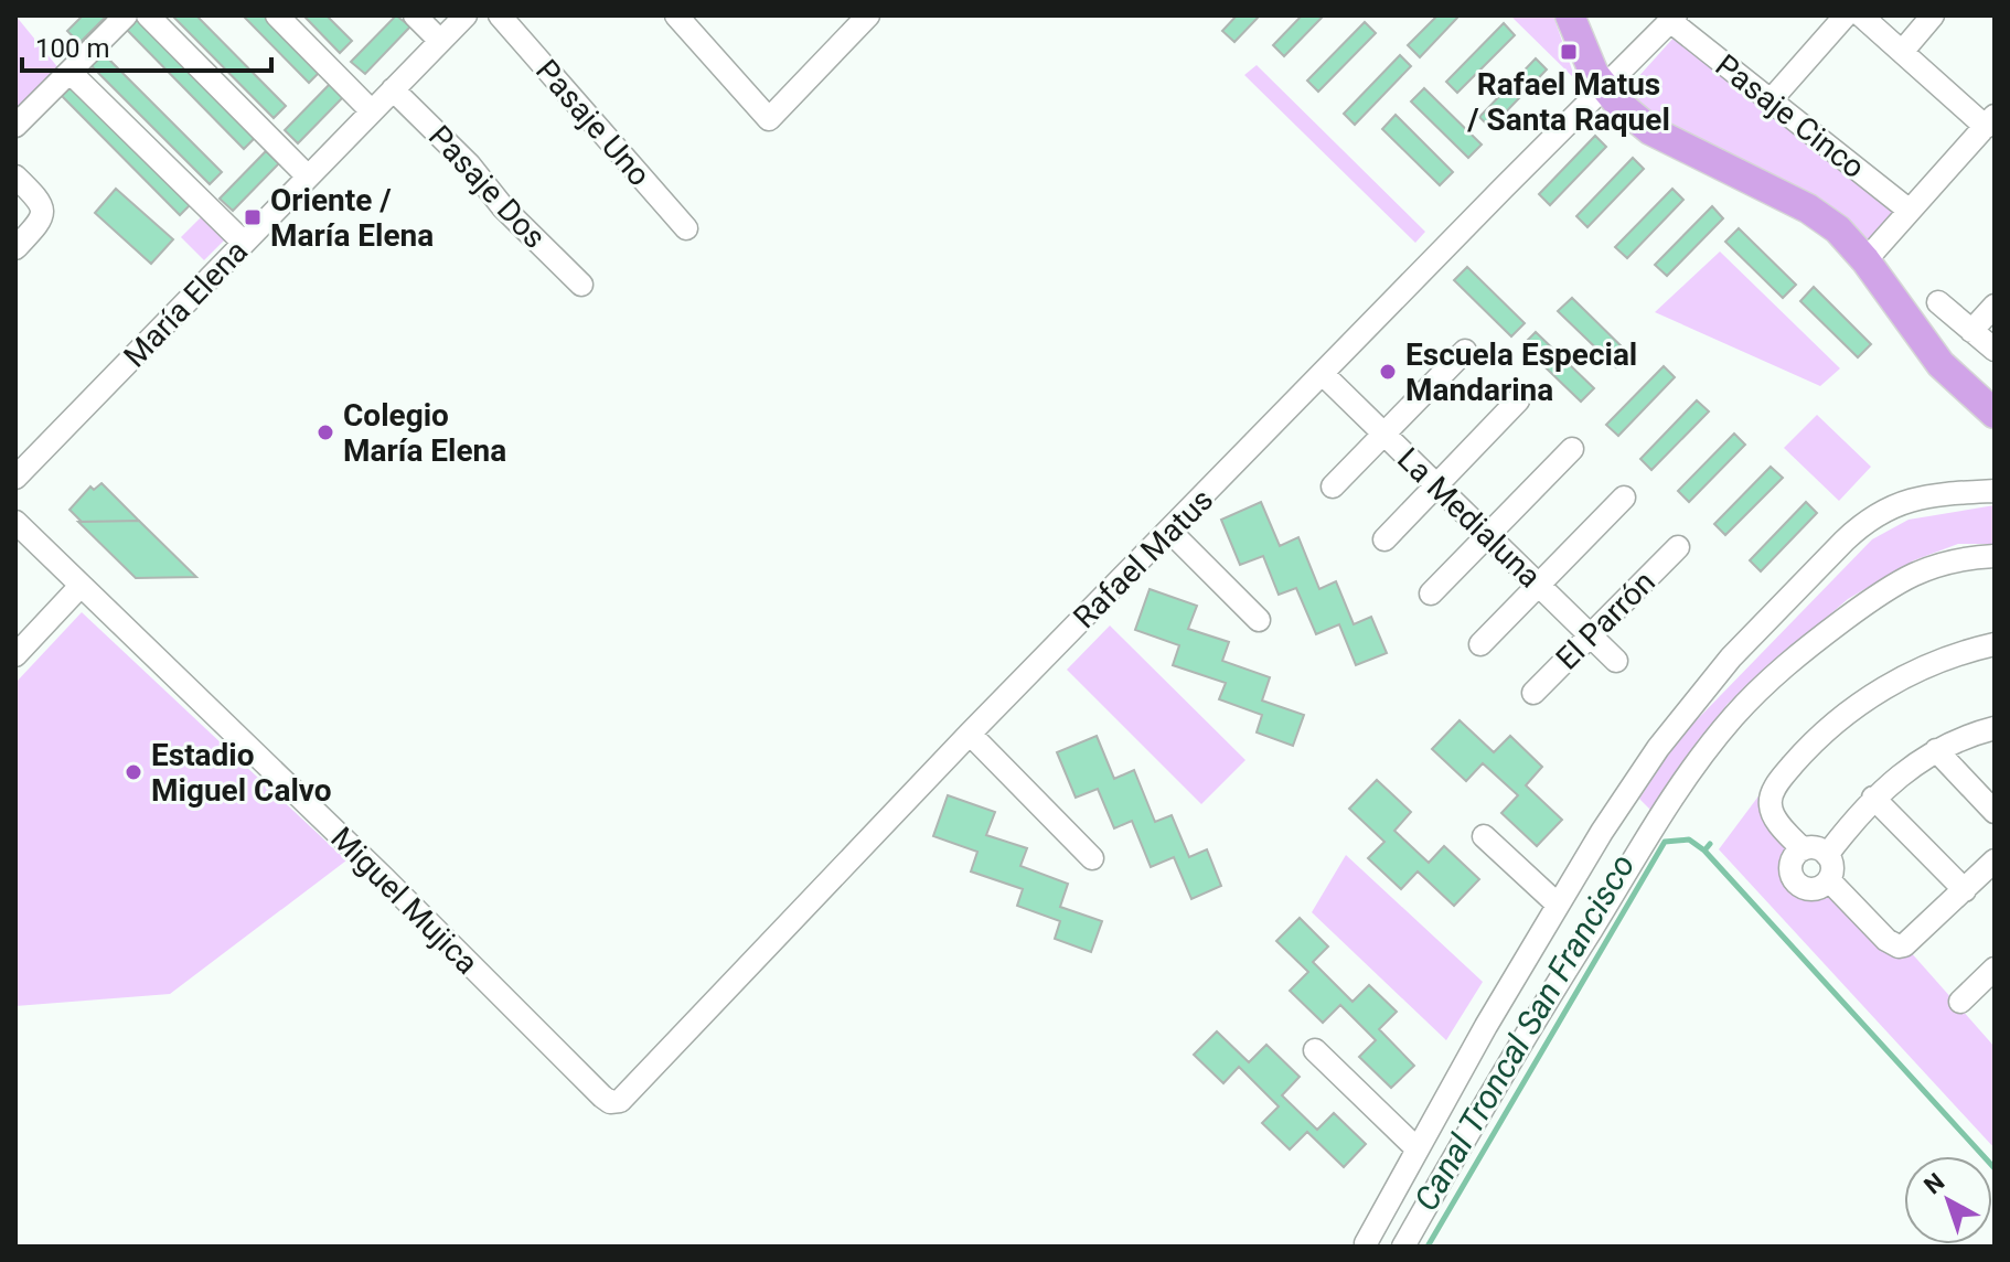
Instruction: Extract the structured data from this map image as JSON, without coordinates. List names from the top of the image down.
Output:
{
  "streets": {
    "street": [
      "Pasaje Cinco",
      "Pasaje Uno",
      "Pasaje Dos",
      "María Elena",
      "La Medialuna",
      "Rafael Matus",
      "El Parrón",
      "Miguel Mujica"
    ]
  },
  "crossings": [
    ["Pasaje Cinco", "Rafael Matus"],
    ["Pasaje Dos", "María Elena"],
    ["La Medialuna", "Rafael Matus"],
    ["La Medialuna", "El Parrón"],
    ["Rafael Matus", "Miguel Mujica"]
  ],
  "water": ["Canal Troncal San Francisco"],
  "places": {
    "transit": ["Rafael Matus / Santa Raquel", "Oriente / María Elena"],
    "other": ["Escuela Especial Mandarina", "Colegio María Elena", "Estadio Miguel Calvo"]
  },
  "scale_bar": "100 m",
  "north": "top left"
}
